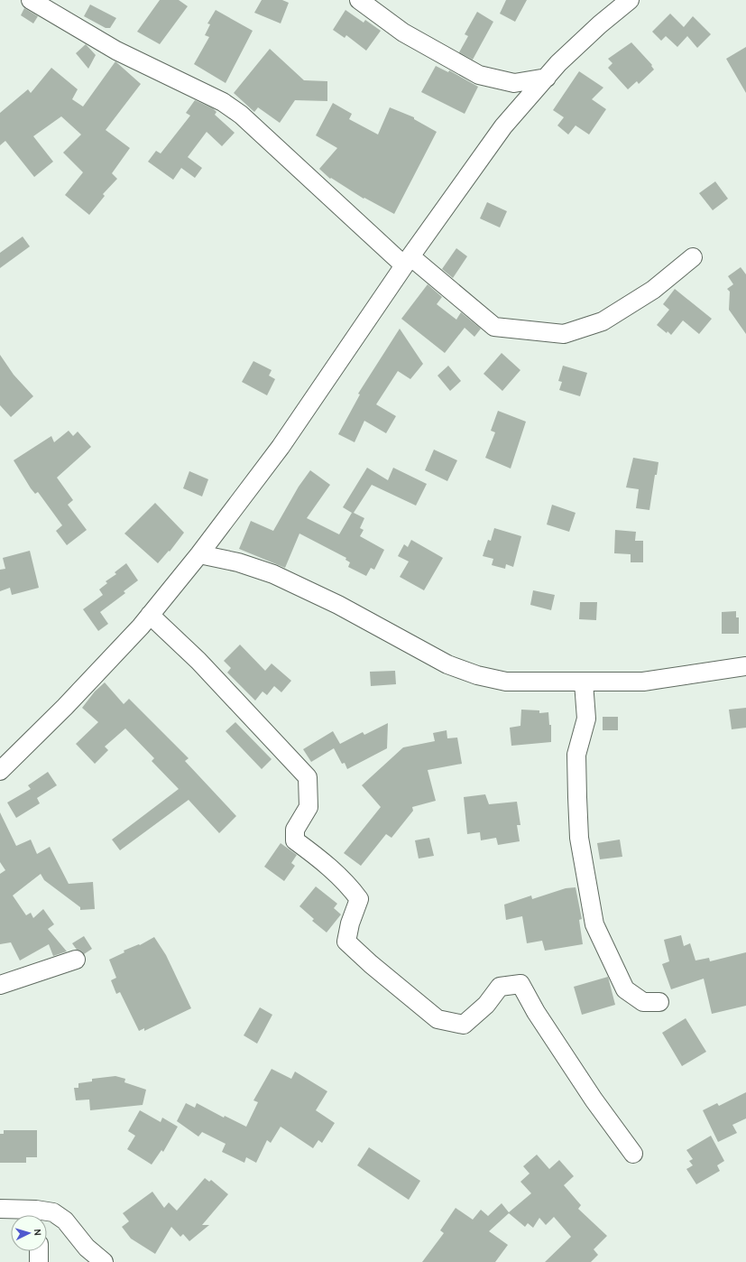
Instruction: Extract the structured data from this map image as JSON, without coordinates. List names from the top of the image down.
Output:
{
  "north": "right"
}
